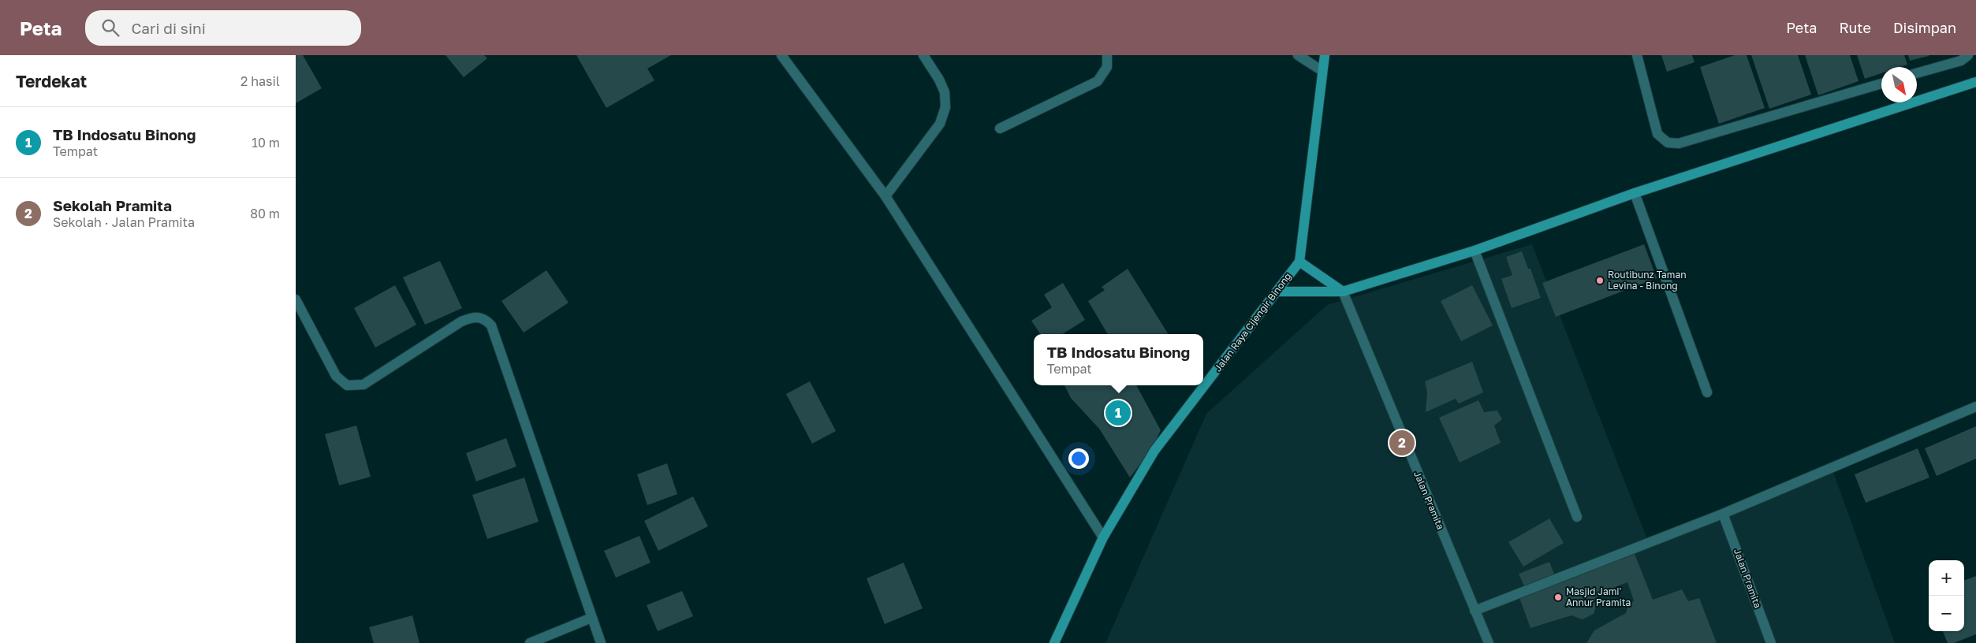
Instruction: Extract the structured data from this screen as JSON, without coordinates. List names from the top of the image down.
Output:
{
  "streets": {
    "street": ["Jalan Raya Cijengir Binong", "Jalan Pramita"]
  },
  "places": ["Routibunz Taman Levina - Binong", "Masjid Jami' Annur Pramita"],
  "north": "bottom right",
  "page": {
    "header": "Peta",
    "search": "Cari di sini",
    "nav": ["Peta", "Rute", "Disimpan"],
    "heading": ["Terdekat", "2 hasil"],
    "list": [
      {
        "mark": "1",
        "name": "TB Indosatu Binong",
        "note": "Tempat",
        "value": "10 m"
      },
      {
        "mark": "2",
        "name": "Sekolah Pramita",
        "note": "Sekolah · Jalan Pramita",
        "value": "80 m"
      }
    ],
    "popup": ["TB Indosatu Binong", "Tempat"],
    "pins": ["1", "2"],
    "map_buttons": ["+", "−"]
  }
}
